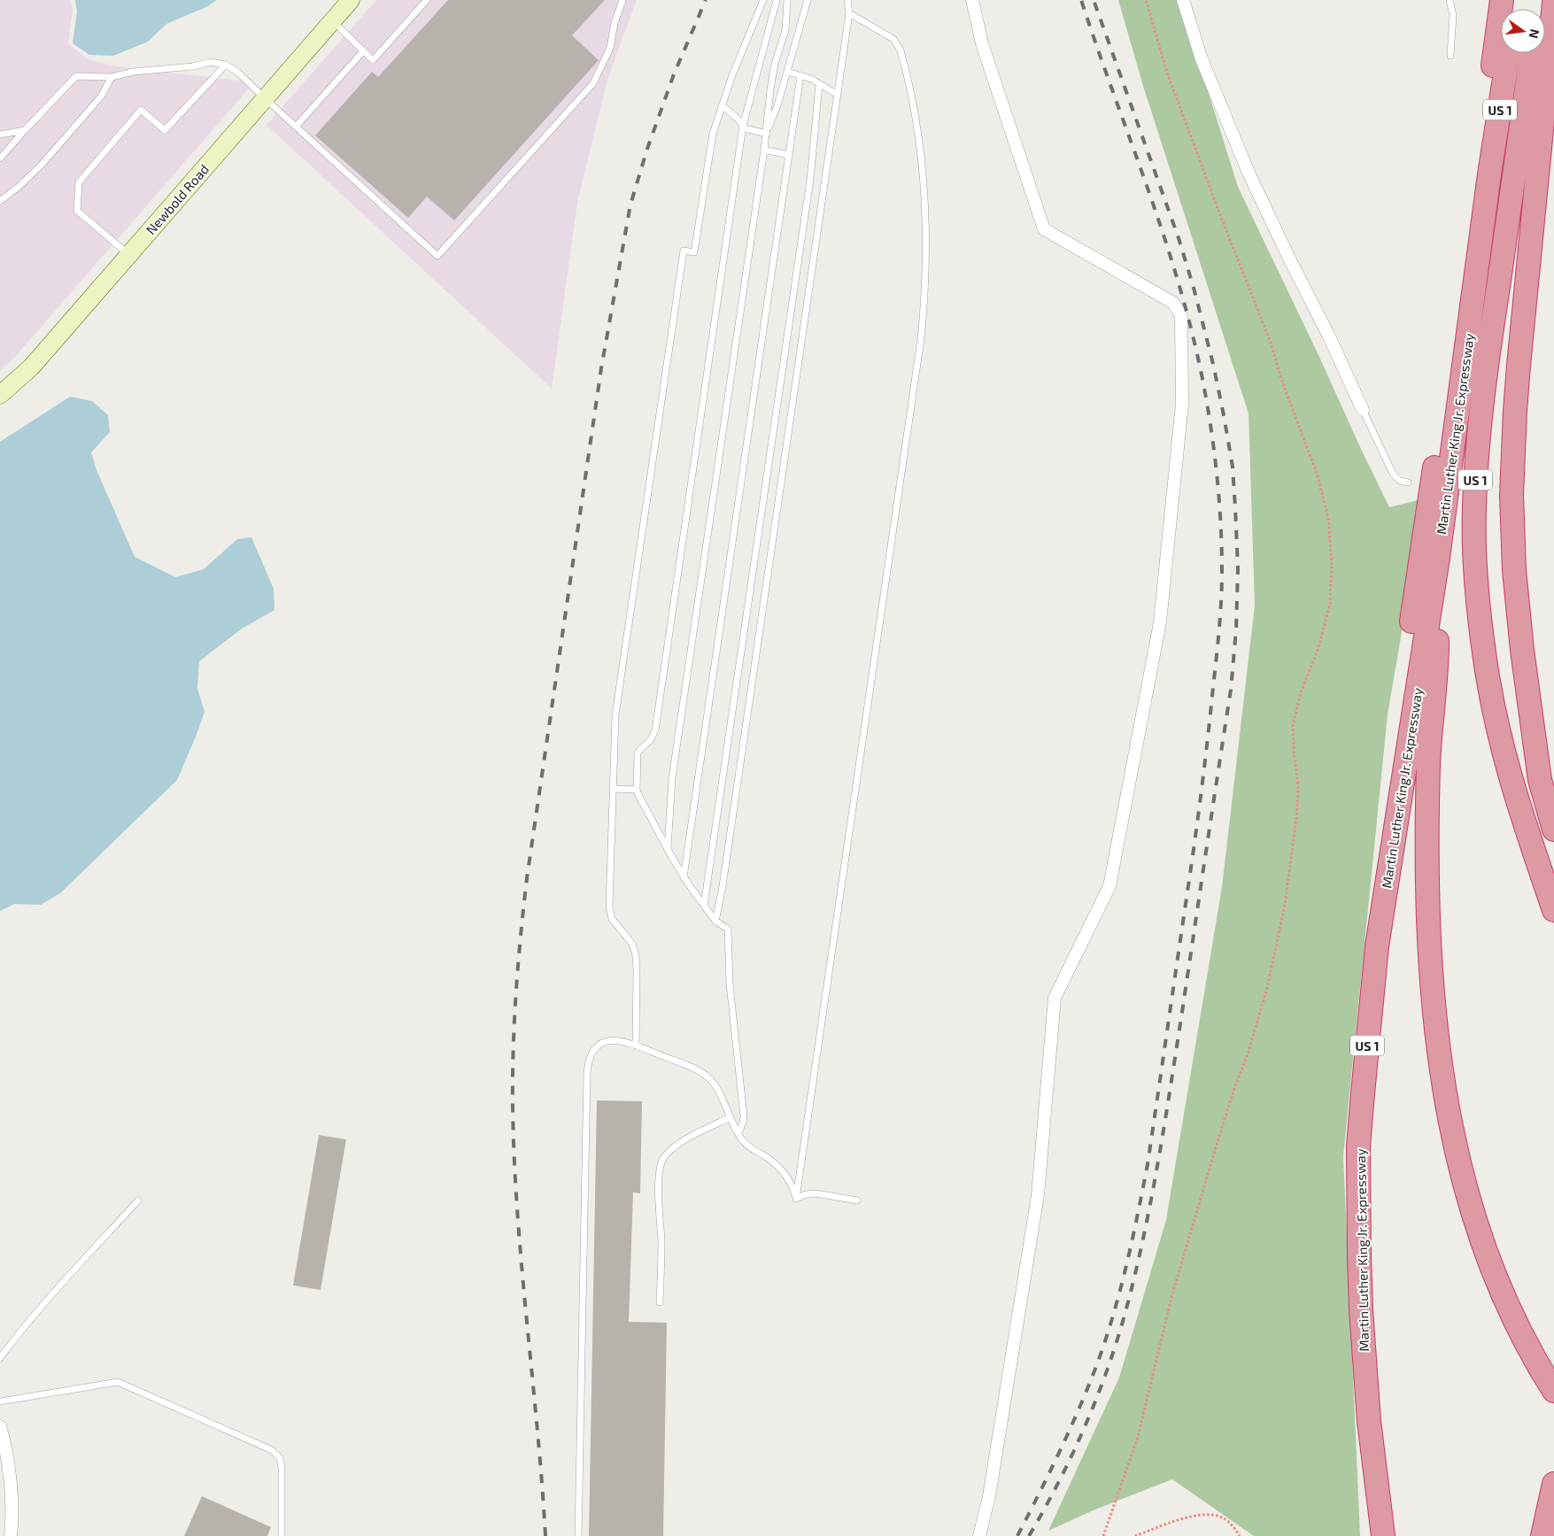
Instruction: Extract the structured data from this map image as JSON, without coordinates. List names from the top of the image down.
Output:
{
  "streets": {
    "highway": ["US 1", "Martin Luther King Jr. Expressway"],
    "main road": ["Newbold Road"]
  },
  "north": "right"
}
